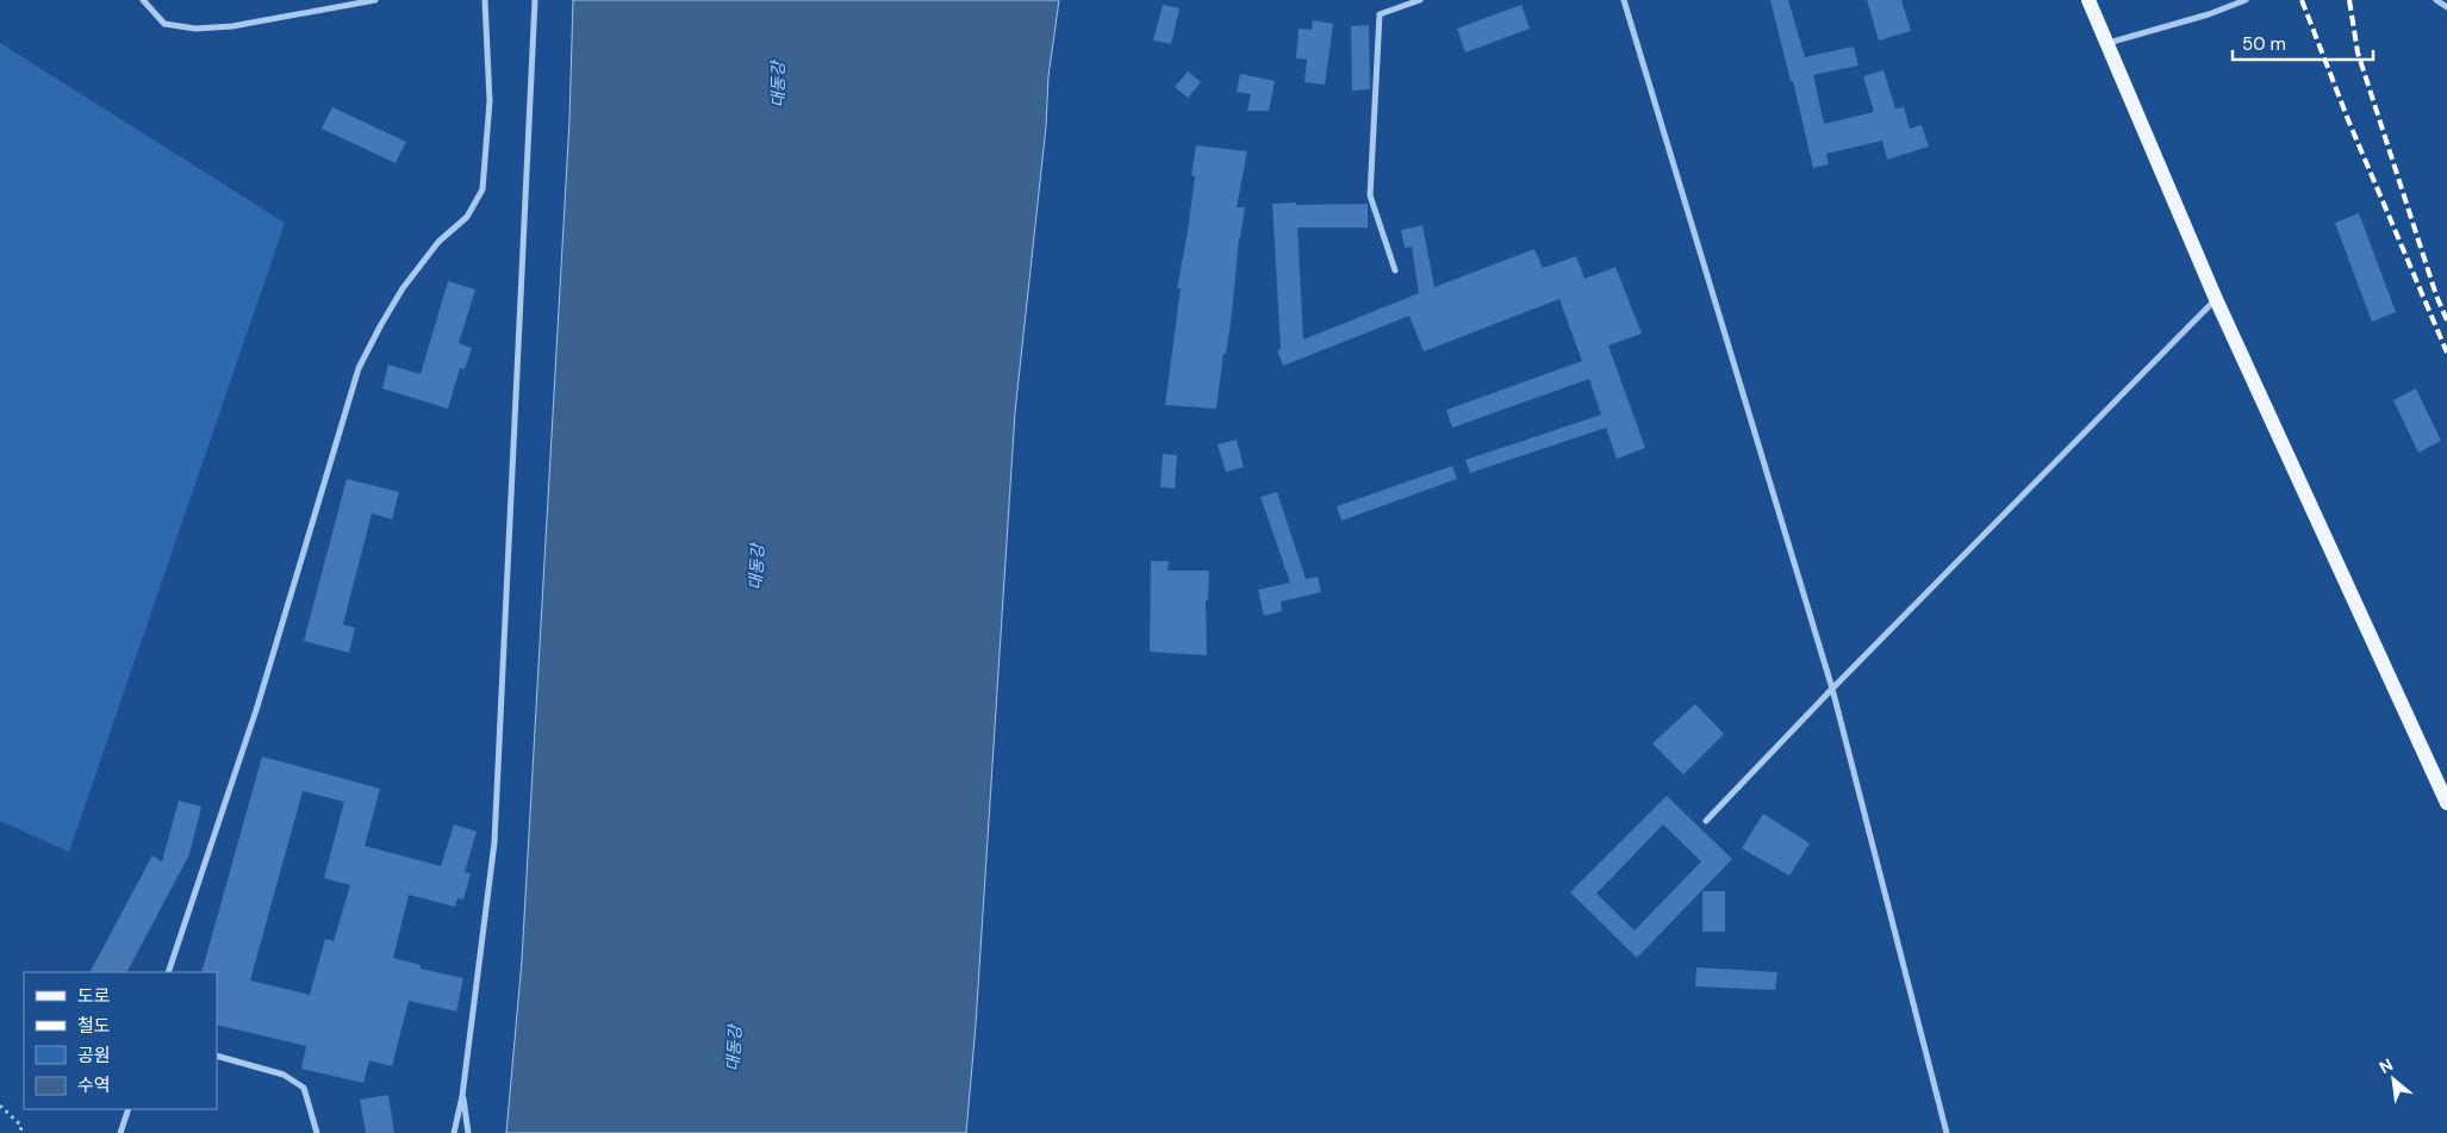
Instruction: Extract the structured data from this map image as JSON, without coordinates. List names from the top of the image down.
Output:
{
  "water": ["대동강"],
  "legend": [
    "도로",
    "철도",
    "공원",
    "수역"
  ],
  "scale_bar": "50 m",
  "north": "top left"
}
